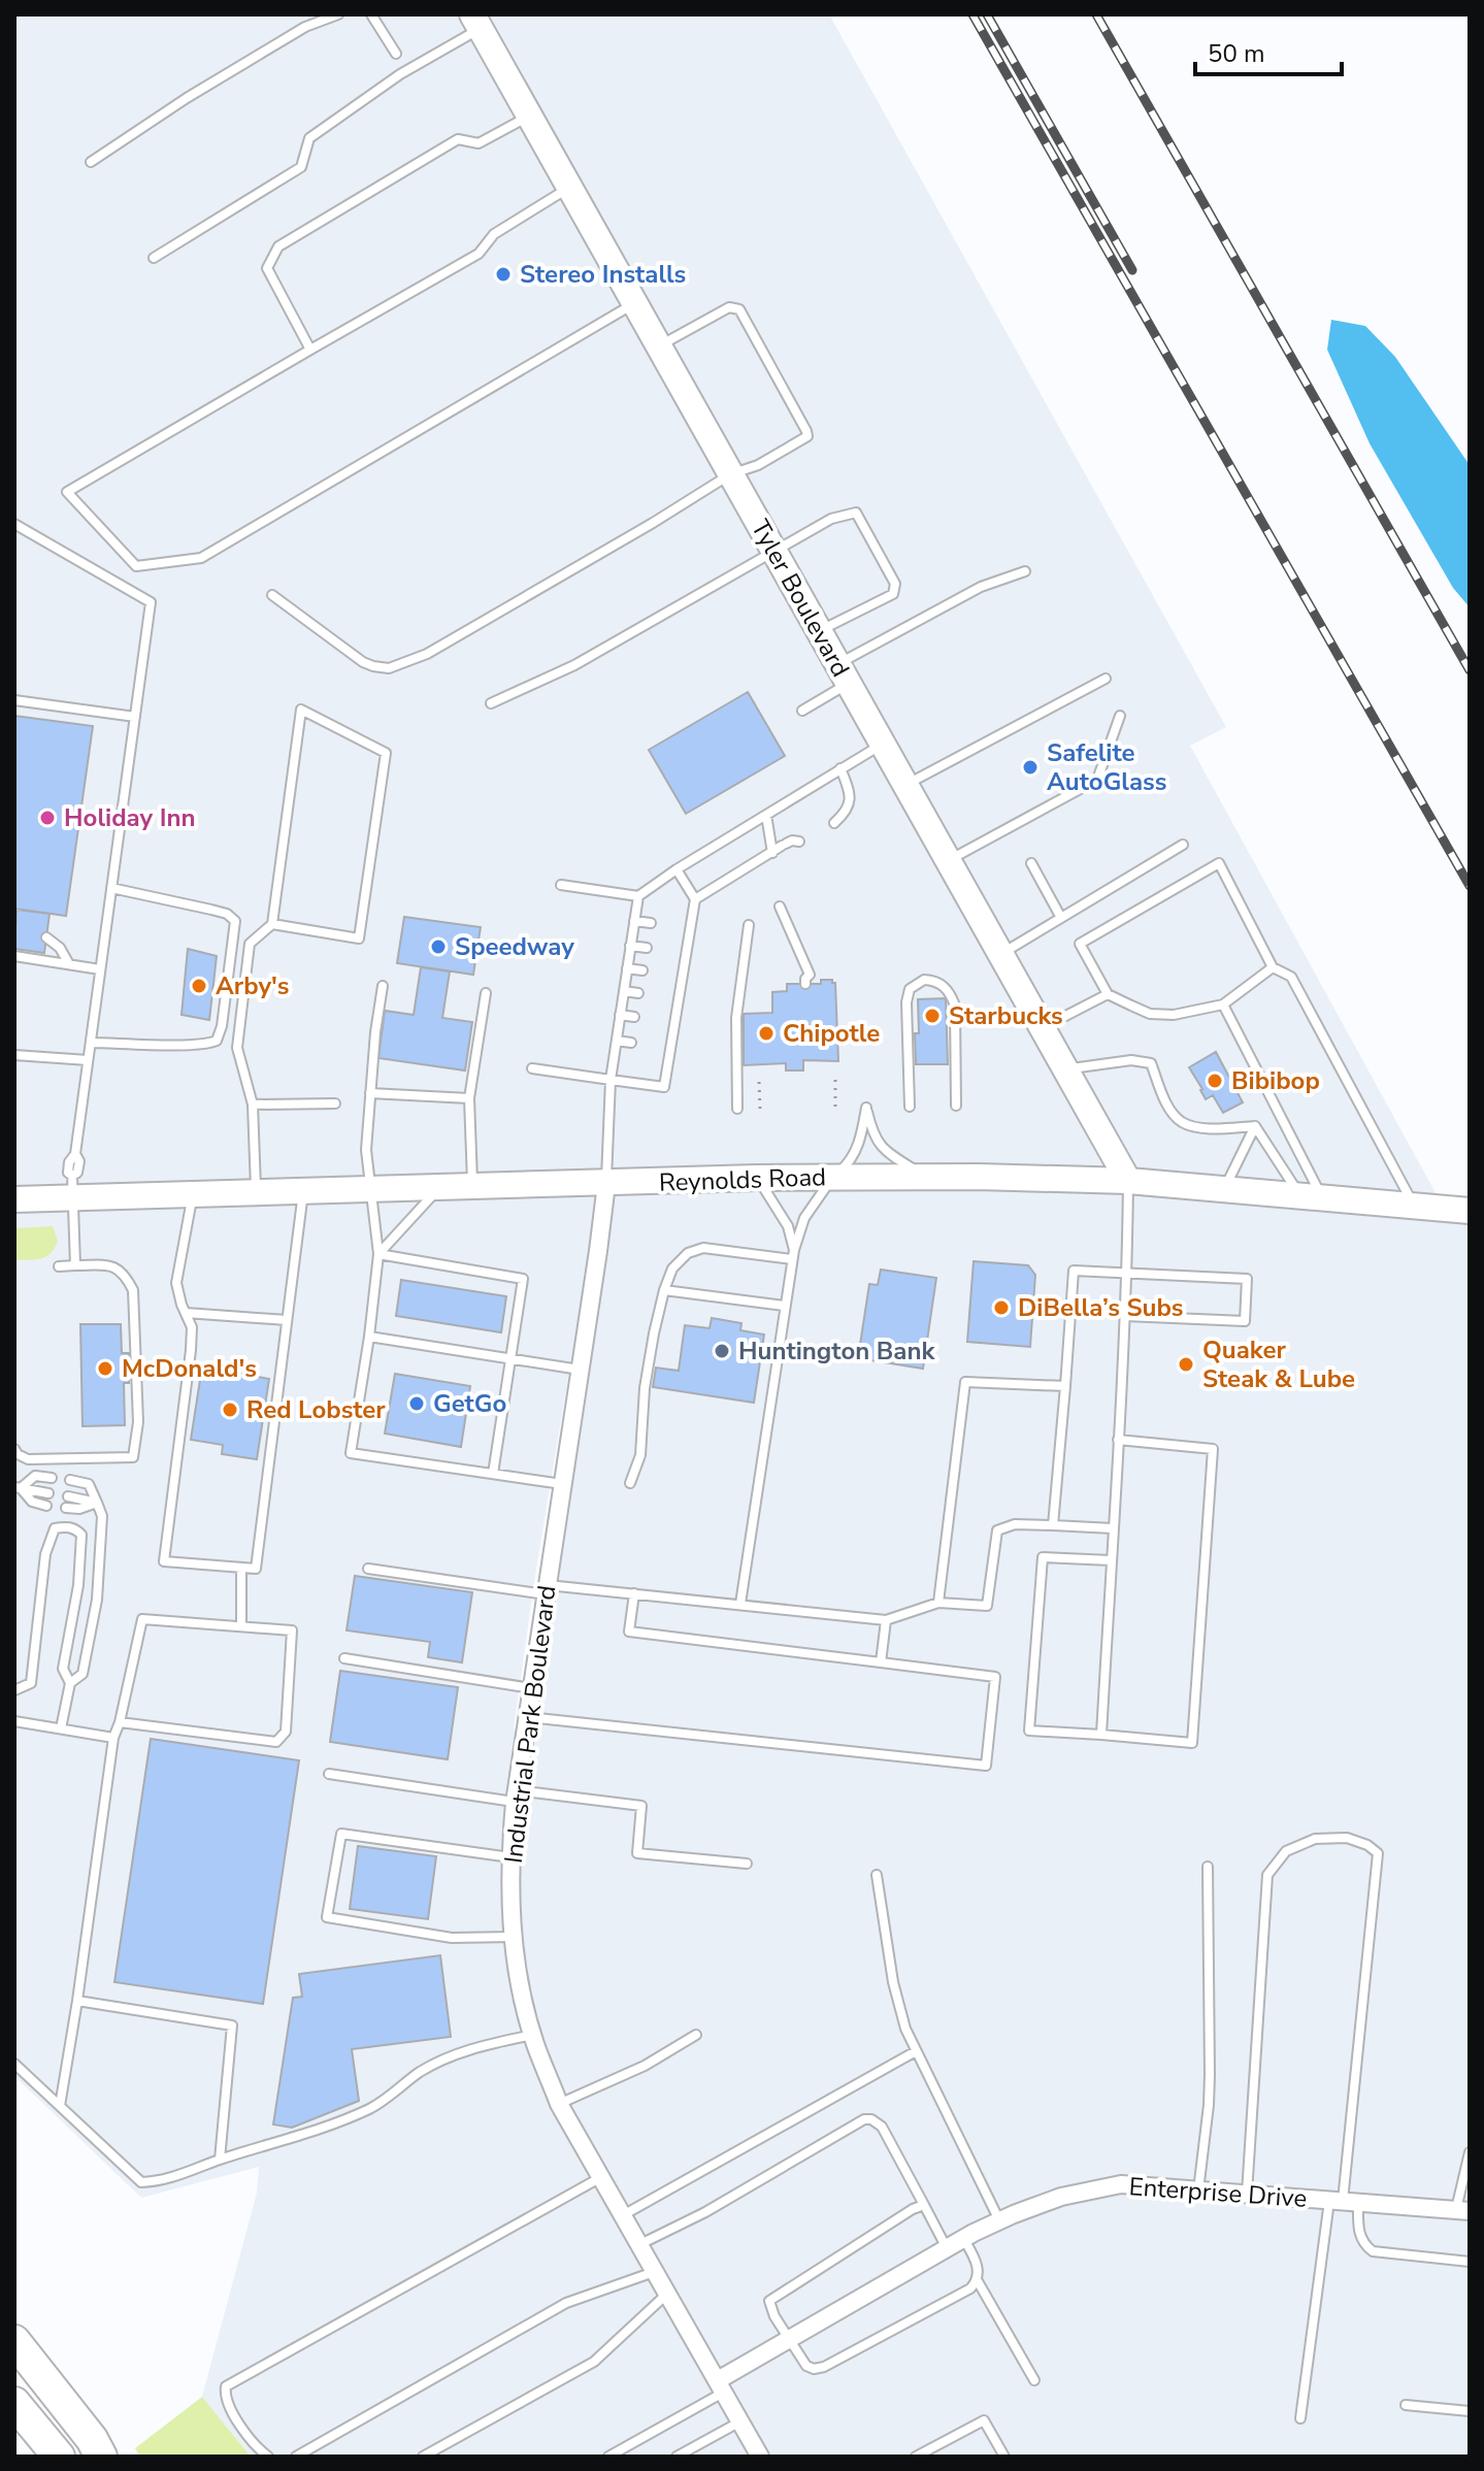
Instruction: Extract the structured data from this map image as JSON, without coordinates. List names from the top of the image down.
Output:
{
  "streets": {
    "main road": ["Tyler Boulevard", "Reynolds Road"],
    "street": ["Industrial Park Boulevard", "Enterprise Drive"]
  },
  "crossings": [
    ["Tyler Boulevard", "Reynolds Road"],
    ["Reynolds Road", "Industrial Park Boulevard"],
    ["Industrial Park Boulevard", "Enterprise Drive"]
  ],
  "places": [
    "Stereo Installs",
    "Safelite AutoGlass",
    "Holiday Inn",
    "Speedway",
    "Arby's",
    "Starbucks",
    "Chipotle",
    "Bibibop",
    "DiBella’s Subs",
    "Huntington Bank",
    "Quaker Steak & Lube",
    "McDonald's",
    "GetGo",
    "Red Lobster"
  ],
  "scale_bar": "50 m"
}
